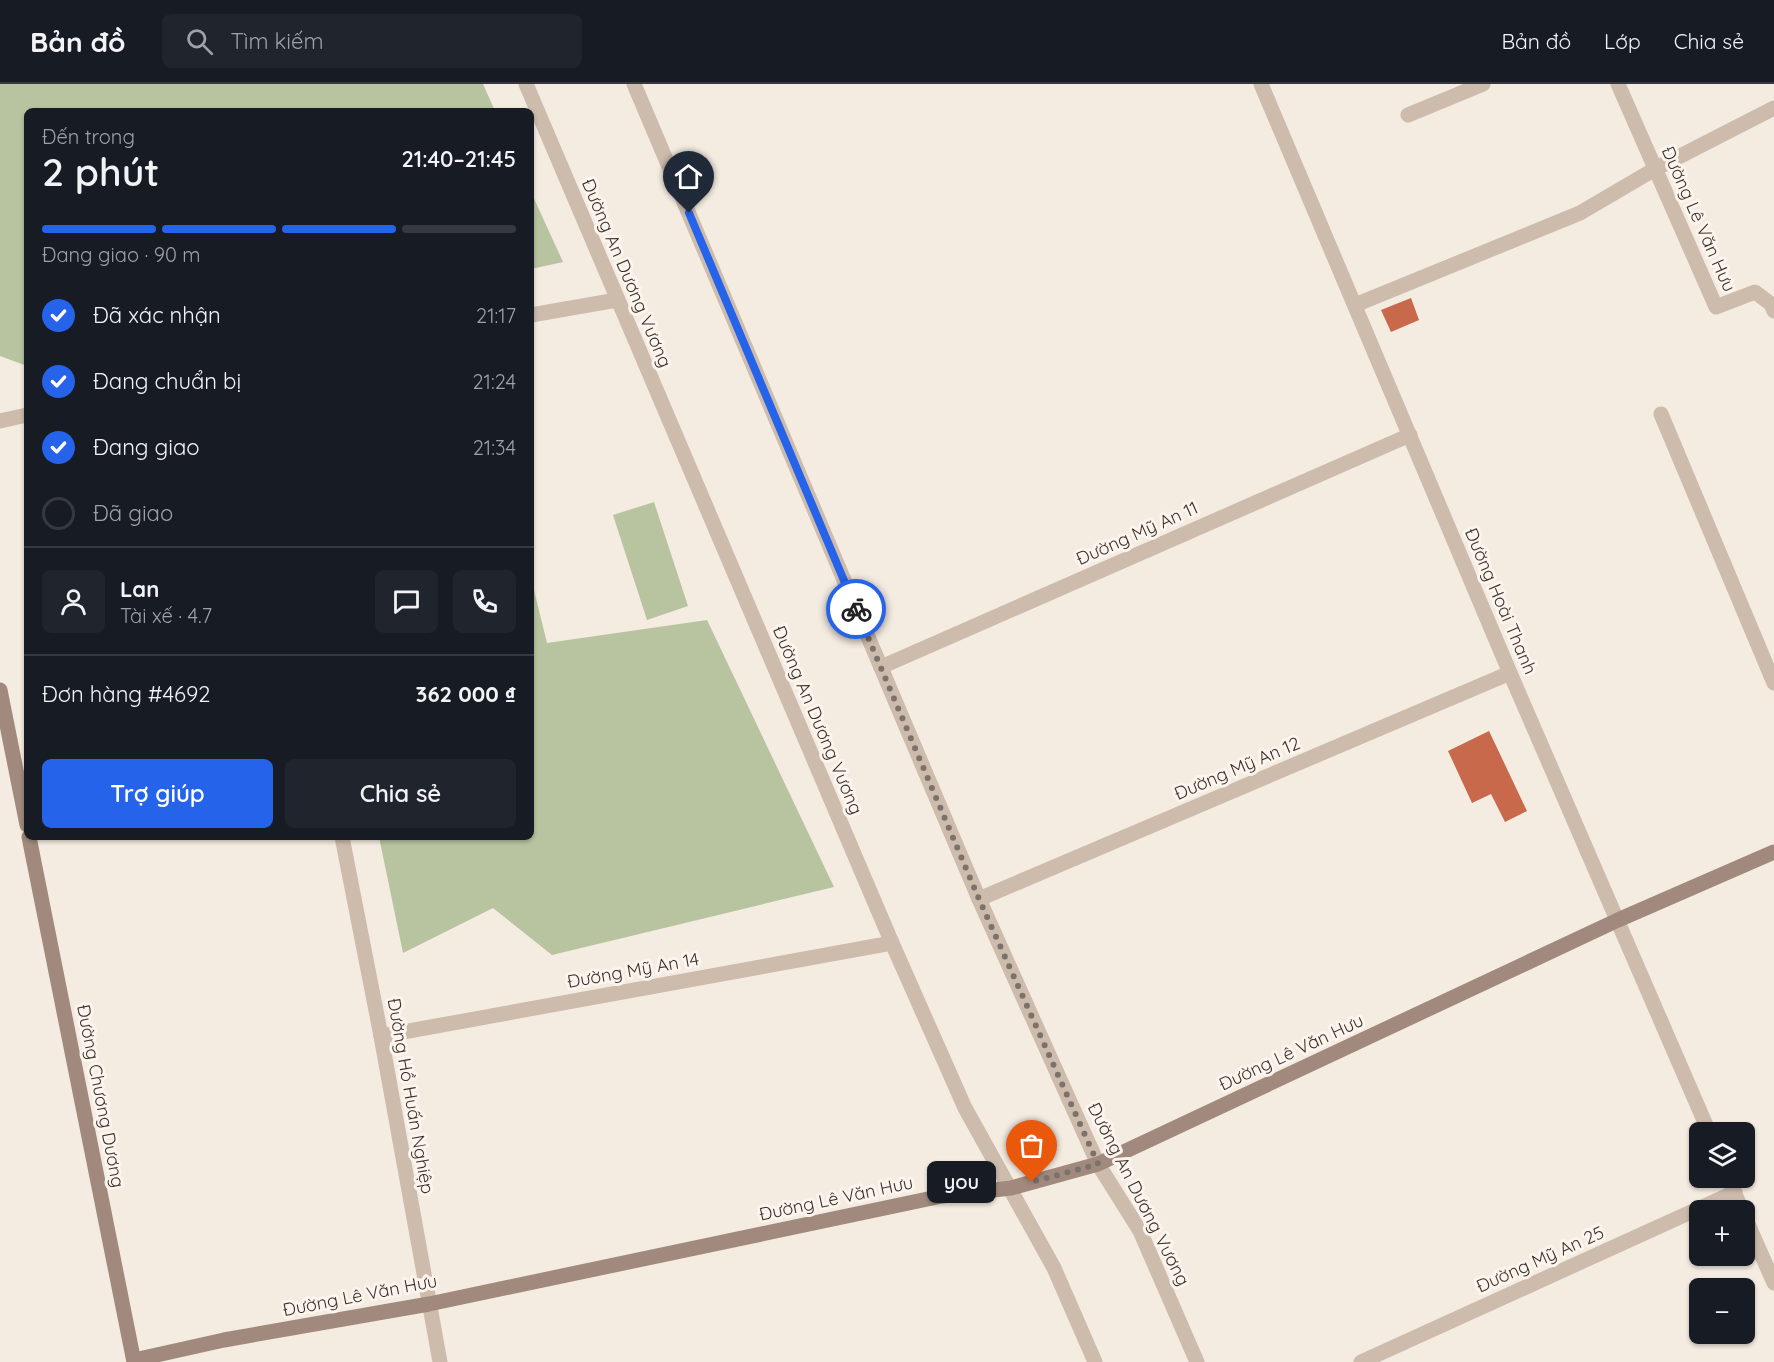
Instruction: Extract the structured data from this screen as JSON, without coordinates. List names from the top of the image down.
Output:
{
  "streets": {
    "street": [
      "Đường Lê Văn Hưu",
      "Đường An Dương Vương",
      "Đường Mỹ An 11",
      "Đường Hoài Thanh",
      "Đường Mỹ An 12",
      "Đường Mỹ An 14",
      "Đường Chương Dương",
      "Đường Hồ Huấn Nghiệp",
      "Đường Mỹ An 25"
    ]
  },
  "crossings": [
    ["Đường Lê Văn Hưu", "Đường An Dương Vương"],
    ["Đường Lê Văn Hưu", "Đường Hoài Thanh"],
    ["Đường Lê Văn Hưu", "Đường Chương Dương"],
    ["Đường Lê Văn Hưu", "Đường Hồ Huấn Nghiệp"],
    ["Đường An Dương Vương", "Đường Mỹ An 11"],
    ["Đường An Dương Vương", "Đường Mỹ An 12"],
    ["Đường An Dương Vương", "Đường Mỹ An 14"],
    ["Đường Mỹ An 11", "Đường Hoài Thanh"],
    ["Đường Hoài Thanh", "Đường Mỹ An 12"],
    ["Đường Mỹ An 14", "Đường Hồ Huấn Nghiệp"]
  ],
  "places": ["you"],
  "page": {
    "header": "Bản đồ",
    "search": "Tìm kiếm",
    "nav": ["Bản đồ", "Lớp", "Chia sẻ"],
    "heading": ["2 phút", "Đến trong", "21:40–21:45"],
    "panel": [
      "Lan",
      "Tài xế · 4.7",
      "Đơn hàng #4692",
      "362 000 ₫"
    ],
    "bar": "Đang giao · 90 m",
    "list": [
      ["Đã xác nhận", "21:17"],
      ["Đang chuẩn bị", "21:24"],
      ["Đang giao", "21:34"],
      "Đã giao"
    ],
    "buttons": ["Trợ giúp", "Chia sẻ"],
    "map_buttons": ["+", "−"],
    "bubble": "you"
  }
}
